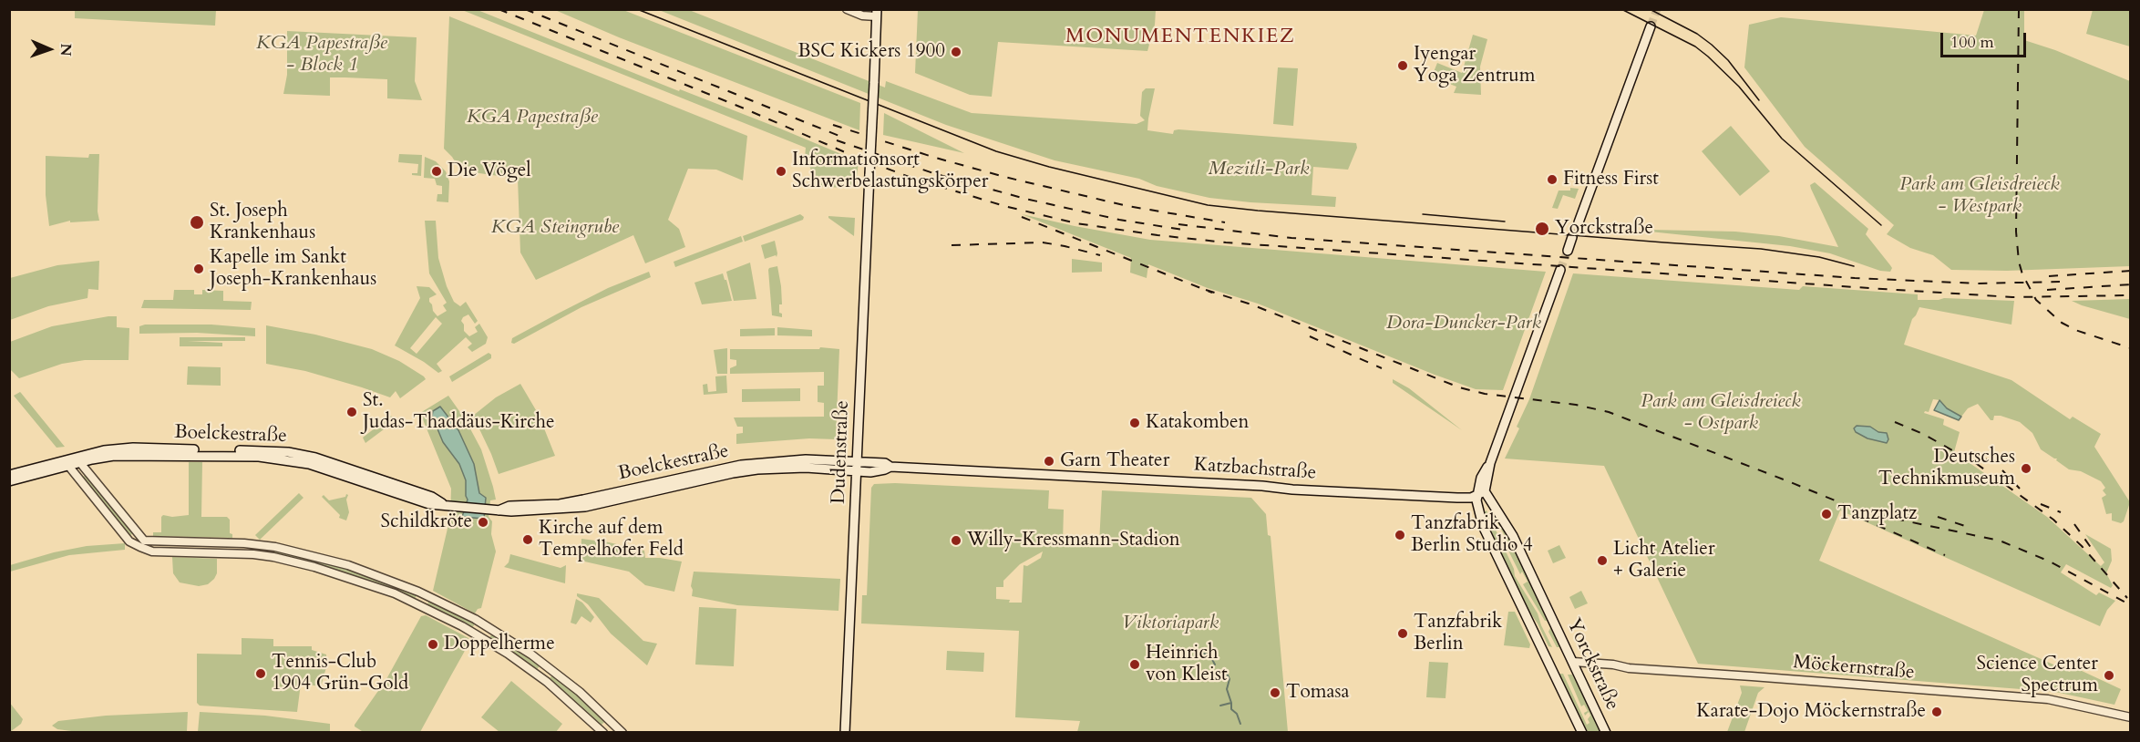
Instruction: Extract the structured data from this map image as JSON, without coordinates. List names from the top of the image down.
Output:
{
  "streets": {
    "main road": [
      "Boelckestraße",
      "Dudenstraße",
      "Katzbachstraße",
      "Yorckstraße"
    ],
    "street": ["Möckernstraße"]
  },
  "crossings": [
    ["Boelckestraße", "Dudenstraße"],
    ["Boelckestraße", "Katzbachstraße"],
    ["Dudenstraße", "Katzbachstraße"],
    ["Katzbachstraße", "Yorckstraße"],
    ["Yorckstraße", "Möckernstraße"]
  ],
  "districts": ["MONUMENTENKIEZ"],
  "parks": [
    "KGA Papestraße - Block 1",
    "KGA Papestraße",
    "Mezitli-Park",
    "Park am Gleisdreieck - Westpark",
    "KGA Steingrube",
    "Dora-Duncker-Park",
    "Park am Gleisdreieck - Ostpark",
    "Viktoriapark"
  ],
  "places": [
    "BSC Kickers 1900",
    "Iyengar Yoga Zentrum",
    "Die Vögel",
    "Informationsort Schwerbelastungskörper",
    "Fitness First",
    "St. Joseph Krankenhaus",
    "Yorckstraße",
    "Kapelle im Sankt Joseph-Krankenhaus",
    "St. Judas-Thaddäus-Kirche",
    "Katakomben",
    "Garn Theater",
    "Deutsches Technikmuseum",
    "Tanzplatz",
    "Schildkröte",
    "Tanzfabrik Berlin Studio 4",
    "Kirche auf dem Tempelhofer Feld",
    "Willy-Kressmann-Stadion",
    "Licht Atelier + Galerie",
    "Tanzfabrik Berlin",
    "Doppelherme",
    "Heinrich von Kleist",
    "Tennis-Club 1904 Grün-Gold",
    "Science Center Spectrum",
    "Tomasa",
    "Karate-Dojo Möckernstraße"
  ],
  "scale_bar": "100 m",
  "north": "right"
}
